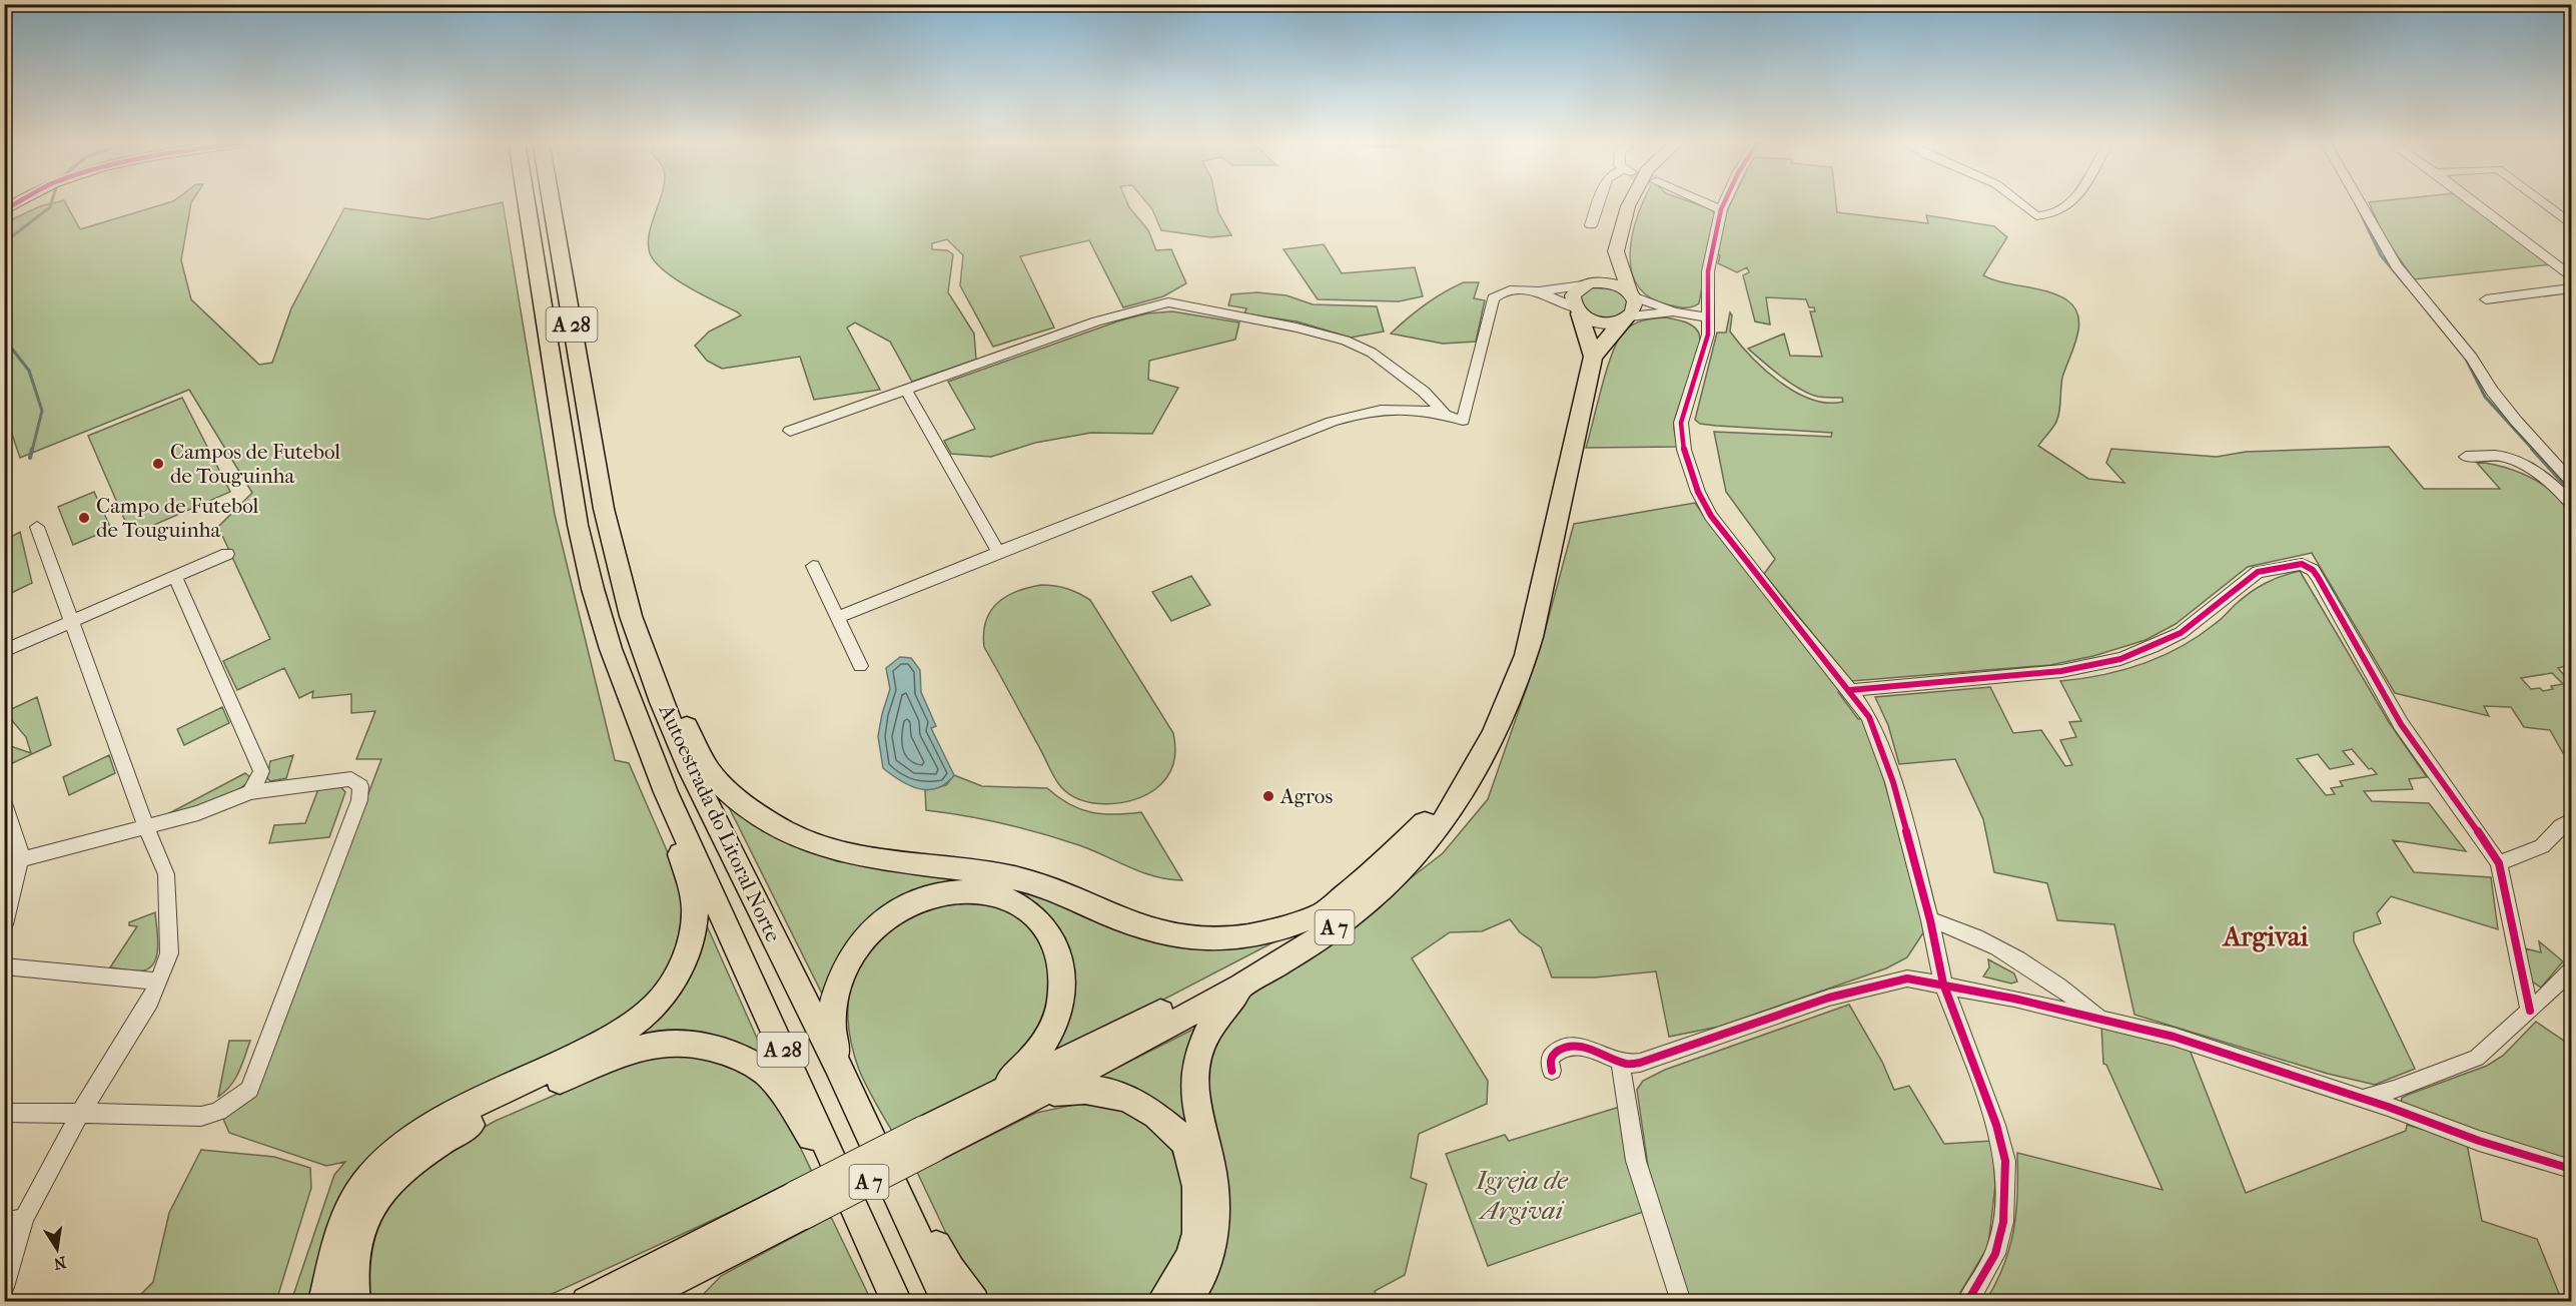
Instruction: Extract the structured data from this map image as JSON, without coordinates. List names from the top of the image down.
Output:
{
  "streets": {
    "highway": ["A 28", "Autoestrada do Litoral Norte", "A 7"]
  },
  "districts": ["Argivai"],
  "parks": ["Igreja de Argivai"],
  "places": ["Campos de Futebol de Touguinha", "Campo de Futebol de Touguinha", "Agros"],
  "north": "bottom"
}
